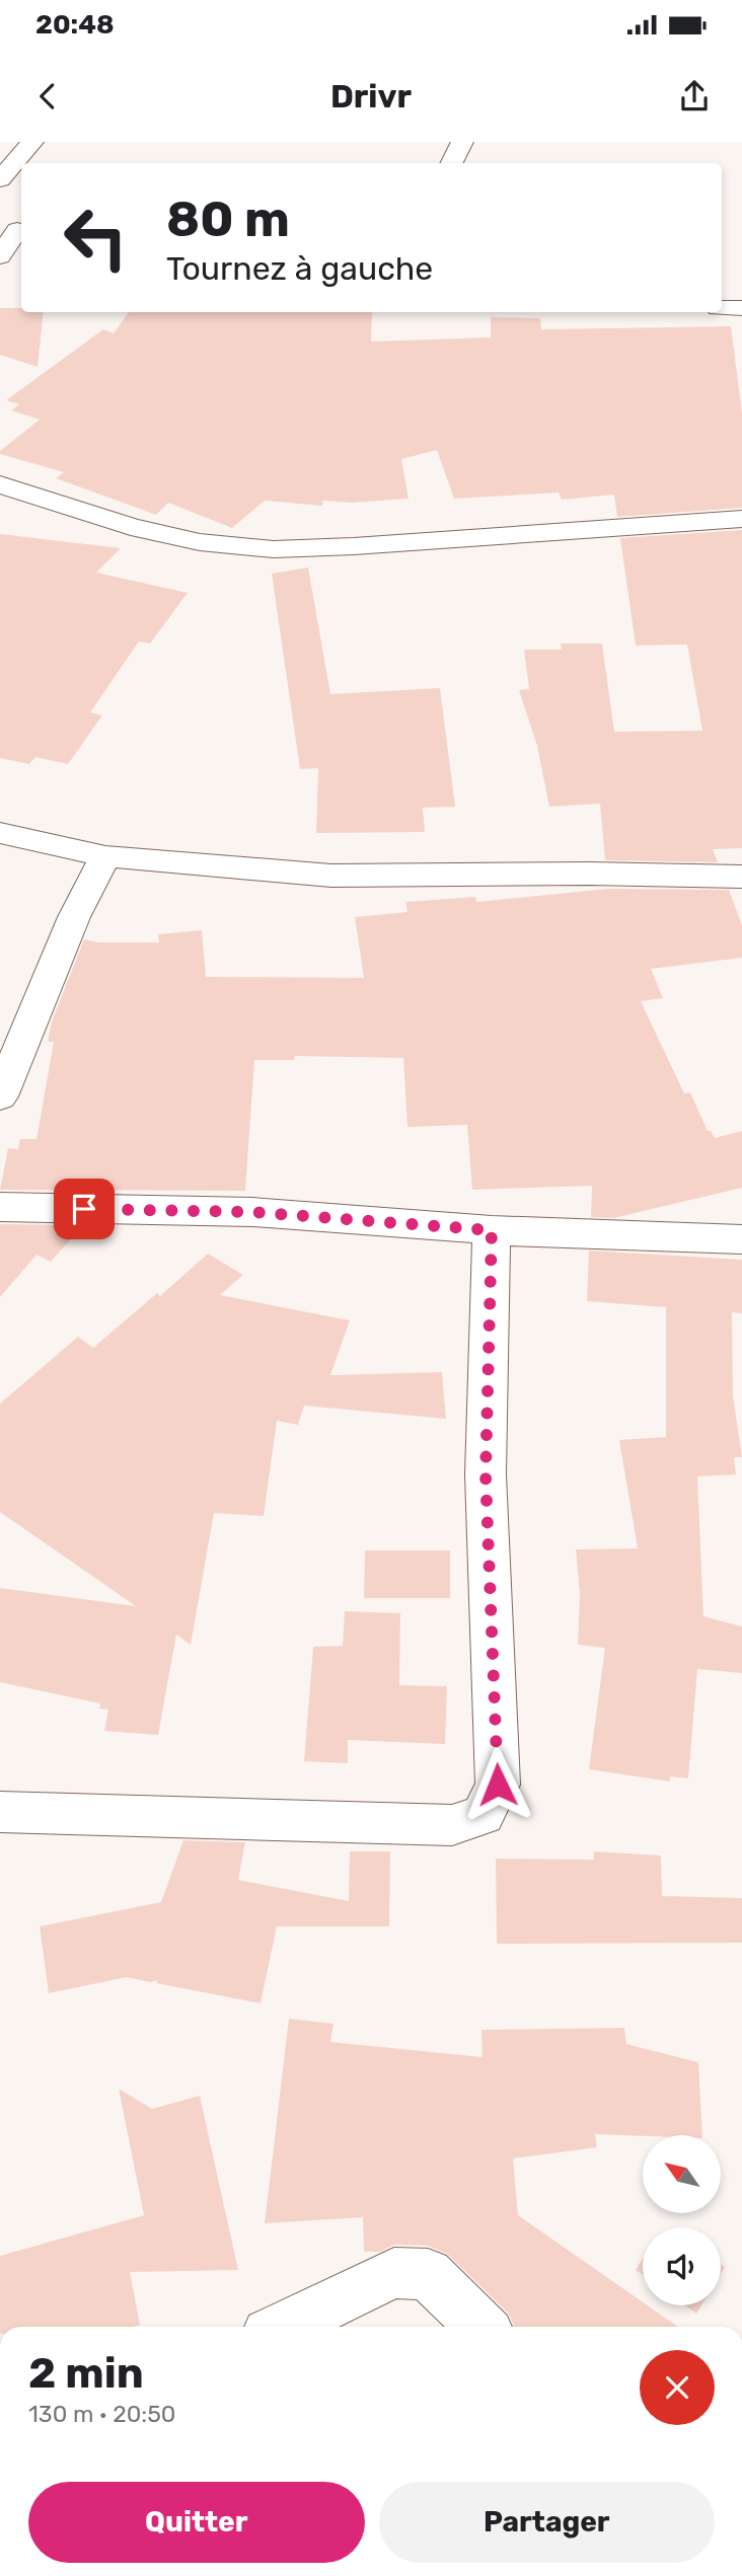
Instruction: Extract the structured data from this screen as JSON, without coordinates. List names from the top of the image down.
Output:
{
  "north": "top left",
  "page": {
    "status": "20:48",
    "header": "Drivr",
    "turn": ["80 m", "Tournez à gauche"],
    "heading": ["2 min", "130 m · 20:50"],
    "buttons": ["Quitter", "Partager"]
  }
}
